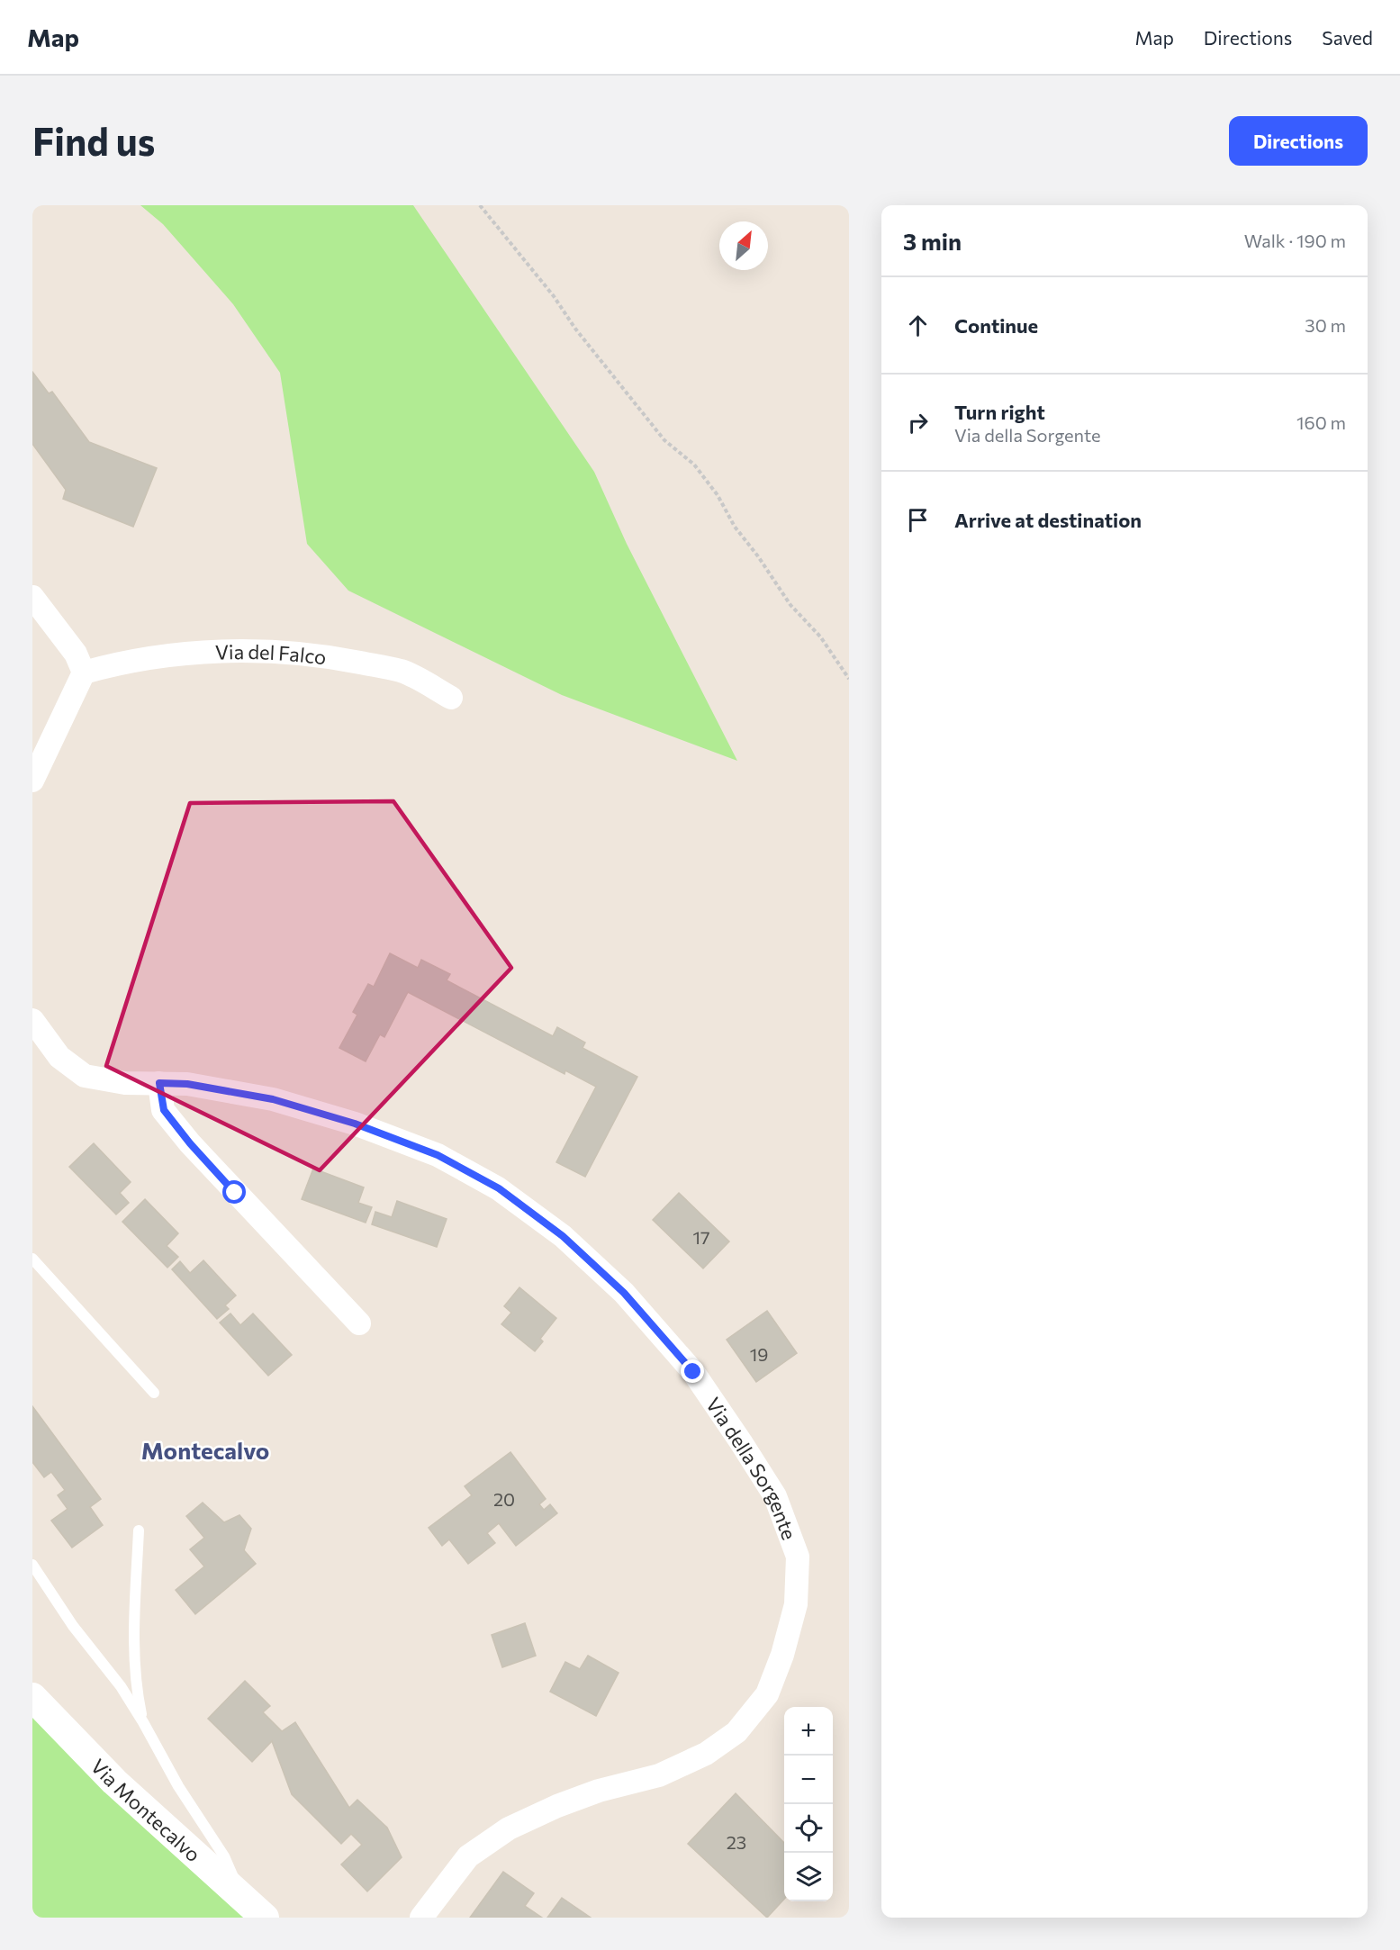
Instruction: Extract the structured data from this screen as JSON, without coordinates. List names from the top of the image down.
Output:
{
  "streets": {
    "street": ["Via del Falco", "Via della Sorgente", "Via Montecalvo"]
  },
  "districts": ["Montecalvo"],
  "house_numbers": [
    "17",
    "19",
    "20",
    "23"
  ],
  "north": "top right",
  "page": {
    "header": "Map",
    "nav": ["Map", "Directions", "Saved"],
    "buttons": "Directions",
    "title": "Find us",
    "heading": ["3 min", "Walk · 190 m"],
    "list": [
      ["Continue", "30 m"],
      ["Turn right", "Via della Sorgente", "160 m"],
      "Arrive at destination"
    ],
    "map_buttons": ["+", "−"]
  }
}
